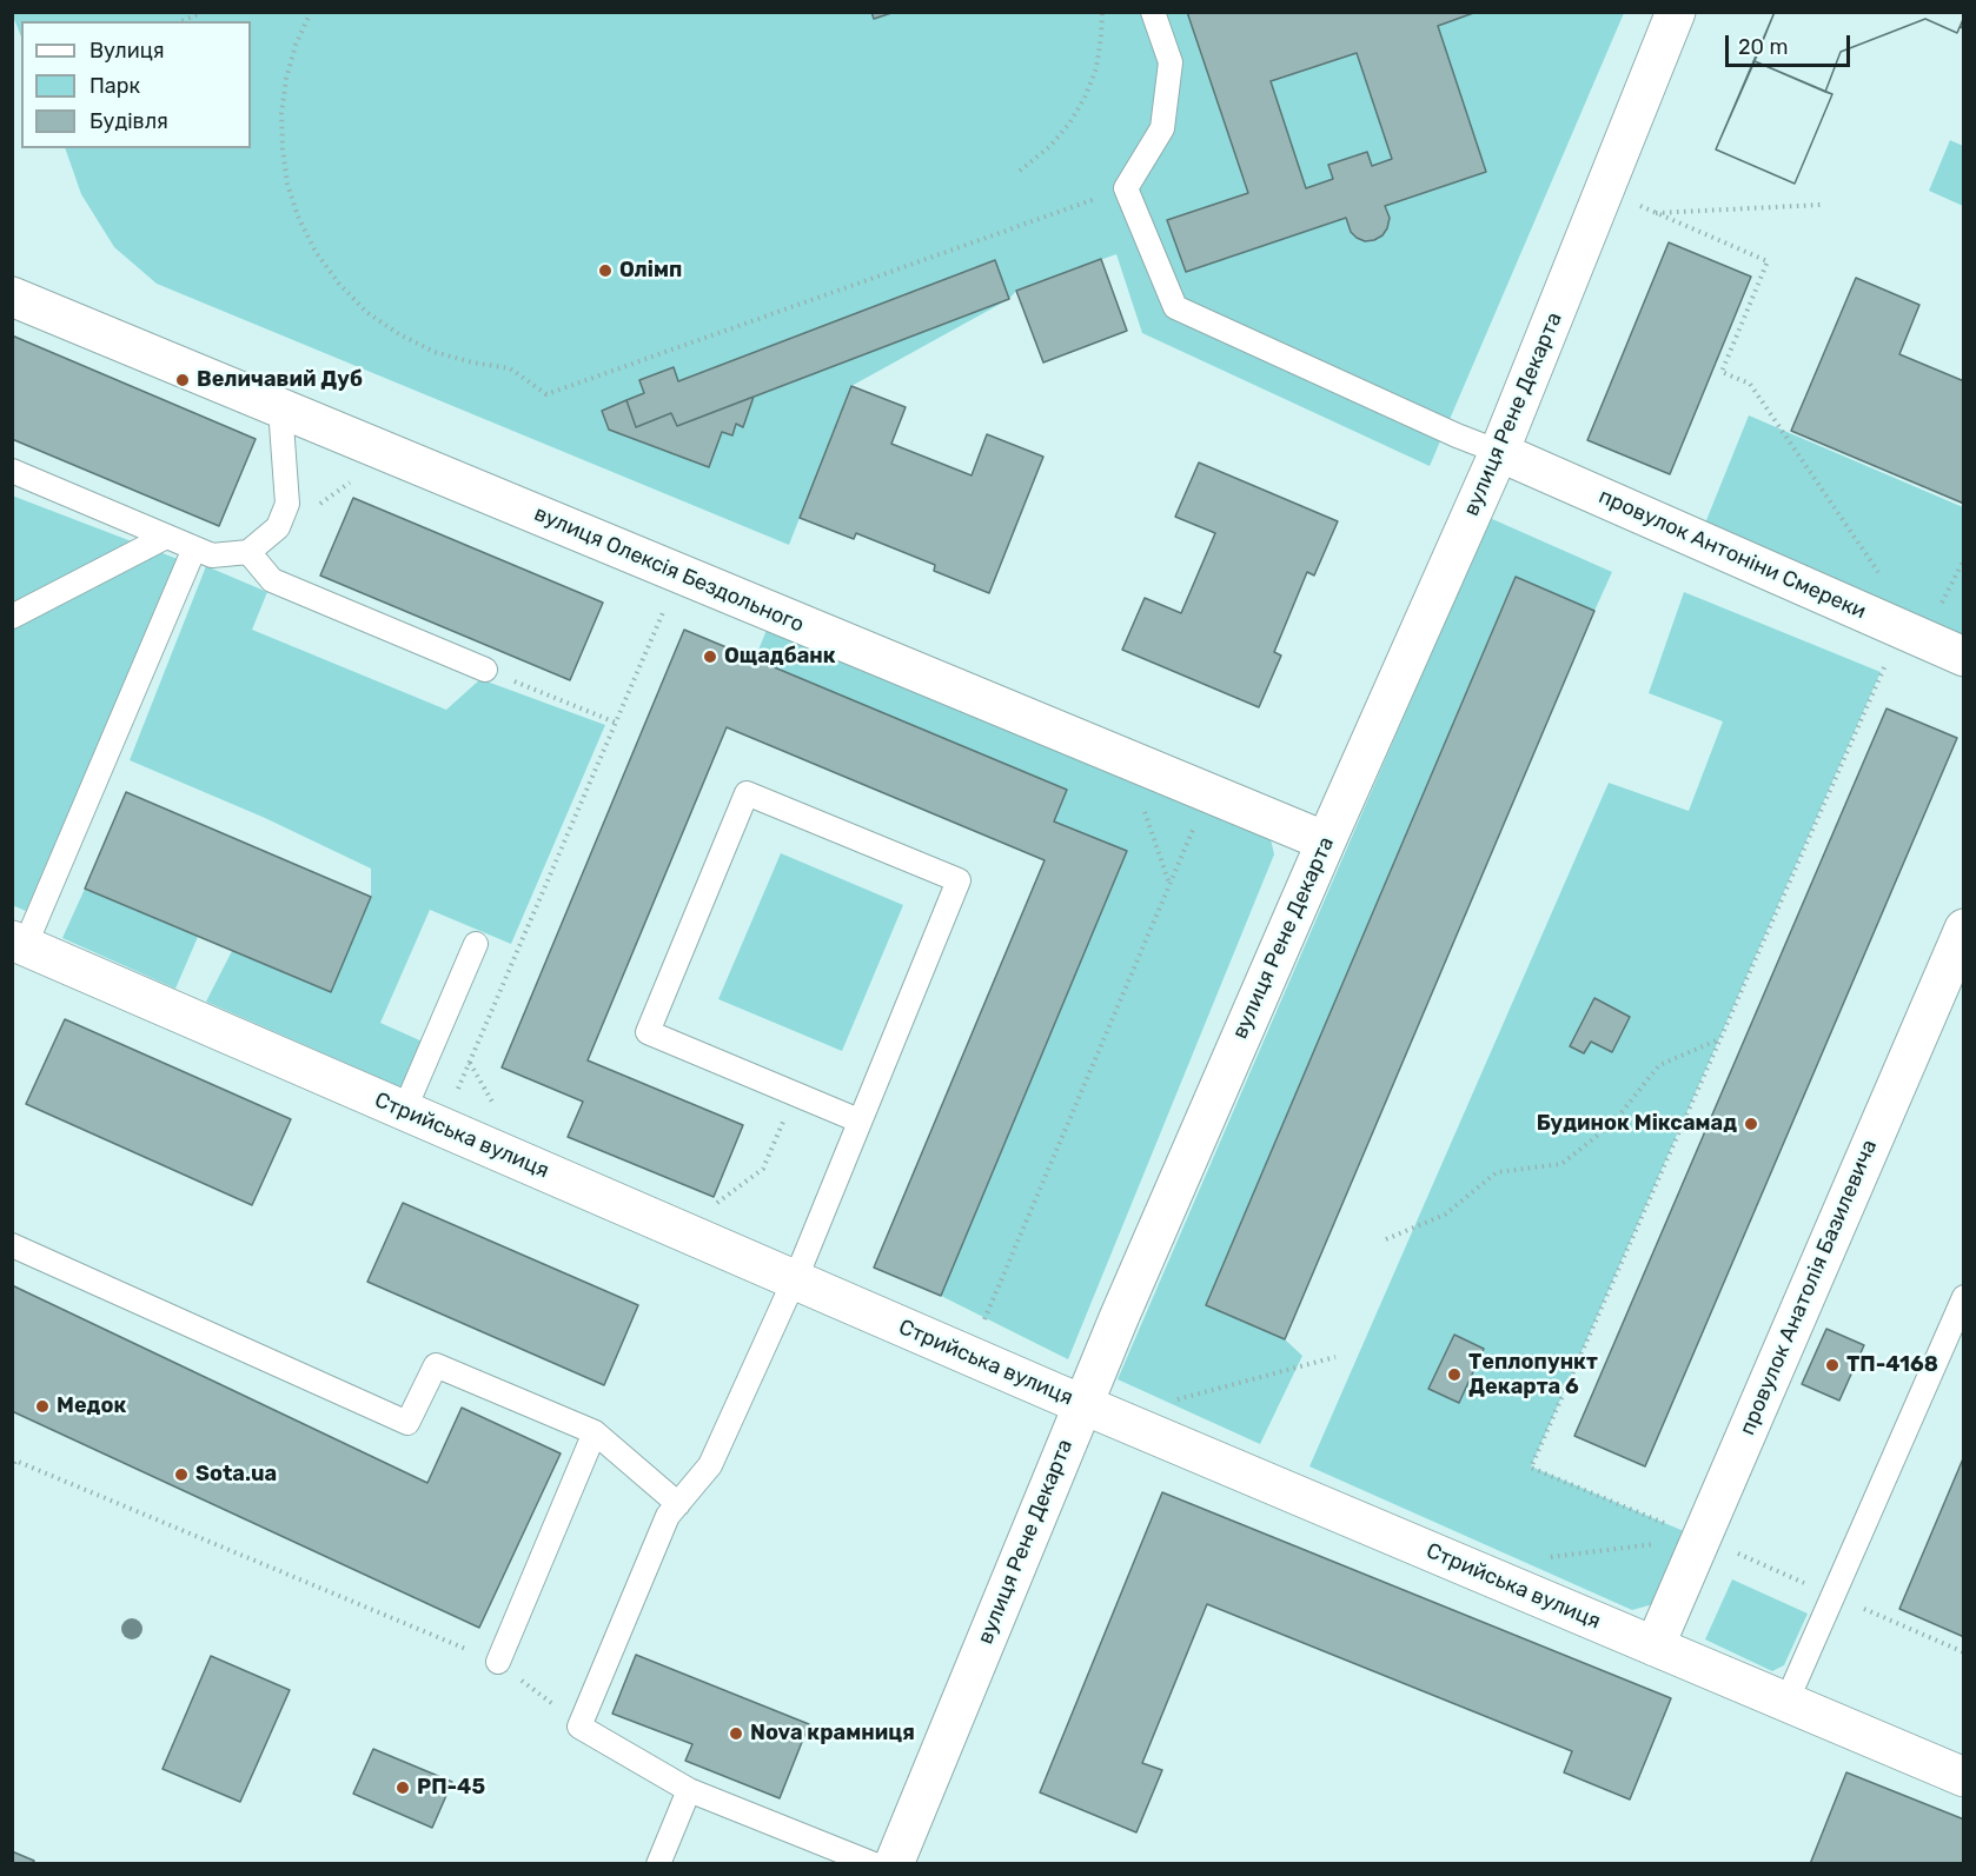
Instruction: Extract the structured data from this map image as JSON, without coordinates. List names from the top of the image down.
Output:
{
  "streets": {
    "street": [
      "вулиця Рене Декарта",
      "провулок Антоніни Смереки",
      "вулиця Олексія Бездольного",
      "Стрийська вулиця",
      "провулок Анатолія Базилевича"
    ]
  },
  "crossings": [
    ["вулиця Рене Декарта", "провулок Антоніни Смереки"],
    ["вулиця Рене Декарта", "вулиця Олексія Бездольного"],
    ["вулиця Рене Декарта", "Стрийська вулиця"],
    ["Стрийська вулиця", "провулок Анатолія Базилевича"]
  ],
  "places": [
    "Олімп",
    "Величавий Дуб",
    "Ощадбанк",
    "Будинок Міксамад",
    "ТП-4168",
    "Теплопункт Декарта 6",
    "Медок",
    "Sota.ua",
    "Nova крамниця",
    "РП-45"
  ],
  "legend": ["Вулиця", "Парк", "Будівля"],
  "scale_bar": "20 m"
}
